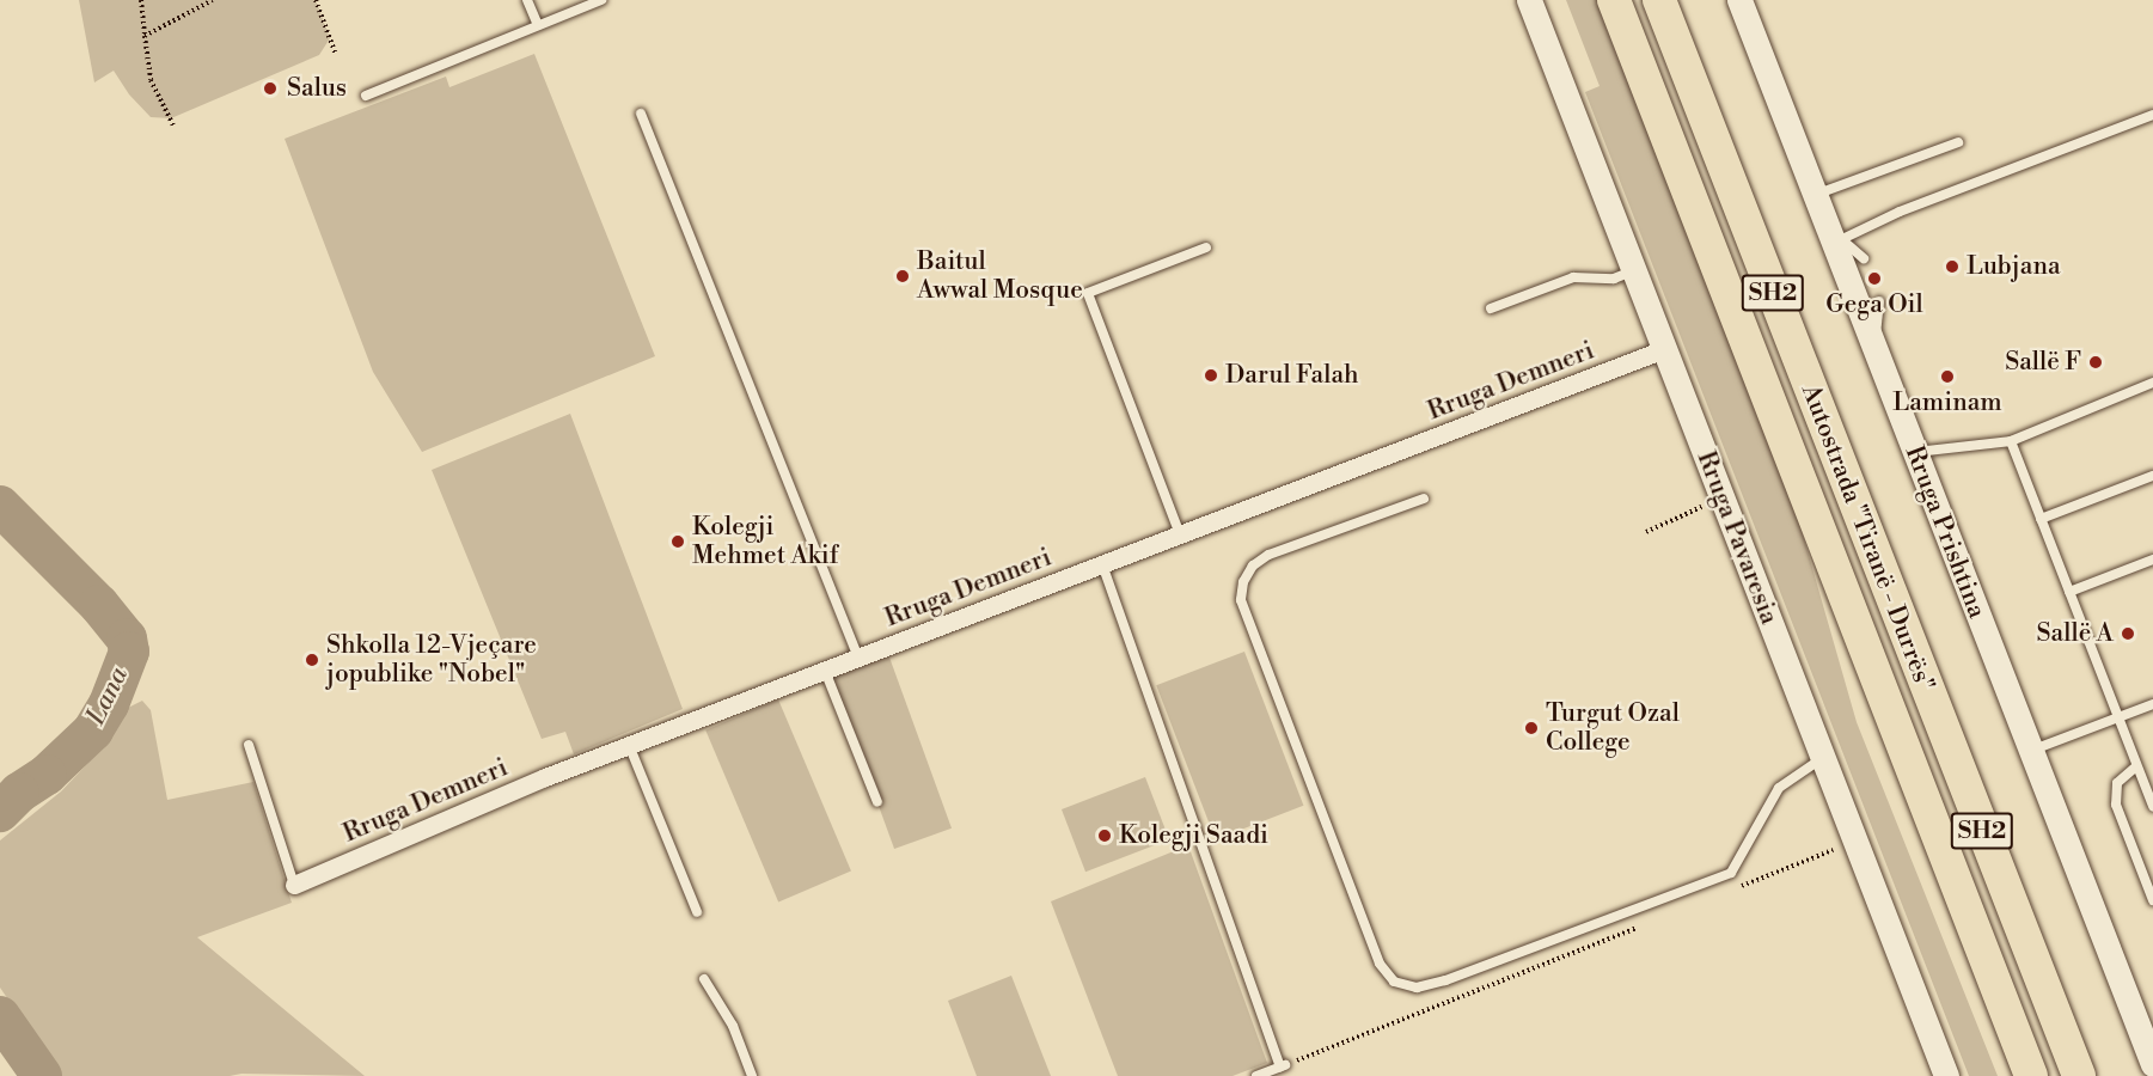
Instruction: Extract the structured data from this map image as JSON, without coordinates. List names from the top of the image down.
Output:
{
  "streets": {
    "highway": ["SH2", "Autostrada \"Tiranë - Durrës\""],
    "main road": ["Rruga Prishtina", "Rruga Pavaresia"],
    "street": ["Rruga Demneri"]
  },
  "crossings": [
    ["Rruga Demneri", "Rruga Pavaresia"]
  ],
  "water": ["Lana"],
  "places": [
    "Salus",
    "Lubjana",
    "Baitul Awwal Mosque",
    "Gega Oil",
    "Sallë F",
    "Darul Falah",
    "Laminam",
    "Kolegji Mehmet Akif",
    "Sallë A",
    "Shkolla 12-Vjeçare jopublike \"Nobel\"",
    "Turgut Ozal College",
    "Kolegji Saadi"
  ]
}
